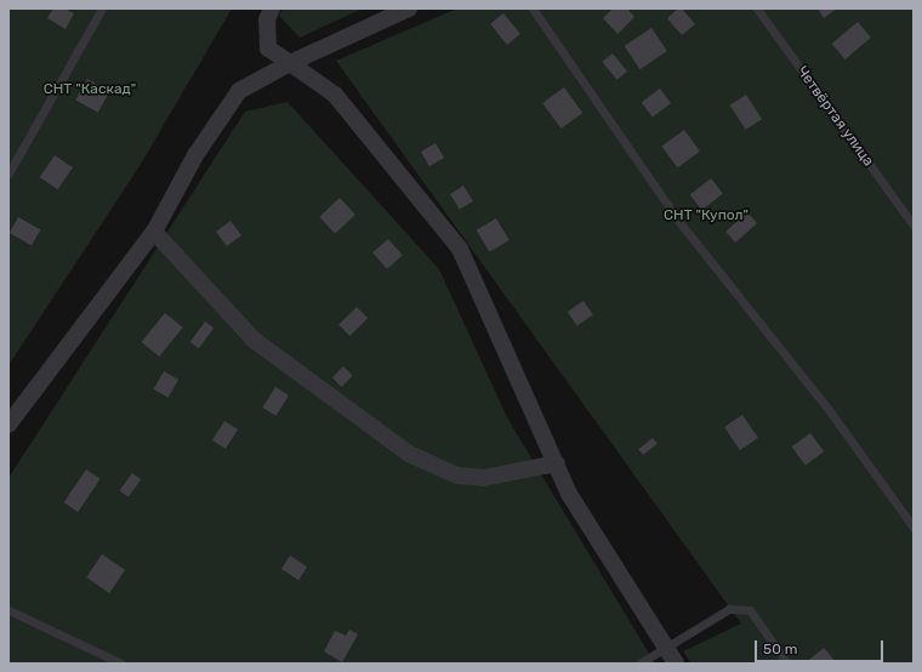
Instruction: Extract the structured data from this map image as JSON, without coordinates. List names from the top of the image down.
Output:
{
  "streets": {
    "lane": ["Четвёртая улица"]
  },
  "parks": ["СНТ \"Каскад\"", "СНТ \"Купол\""],
  "scale_bar": "50 m"
}
